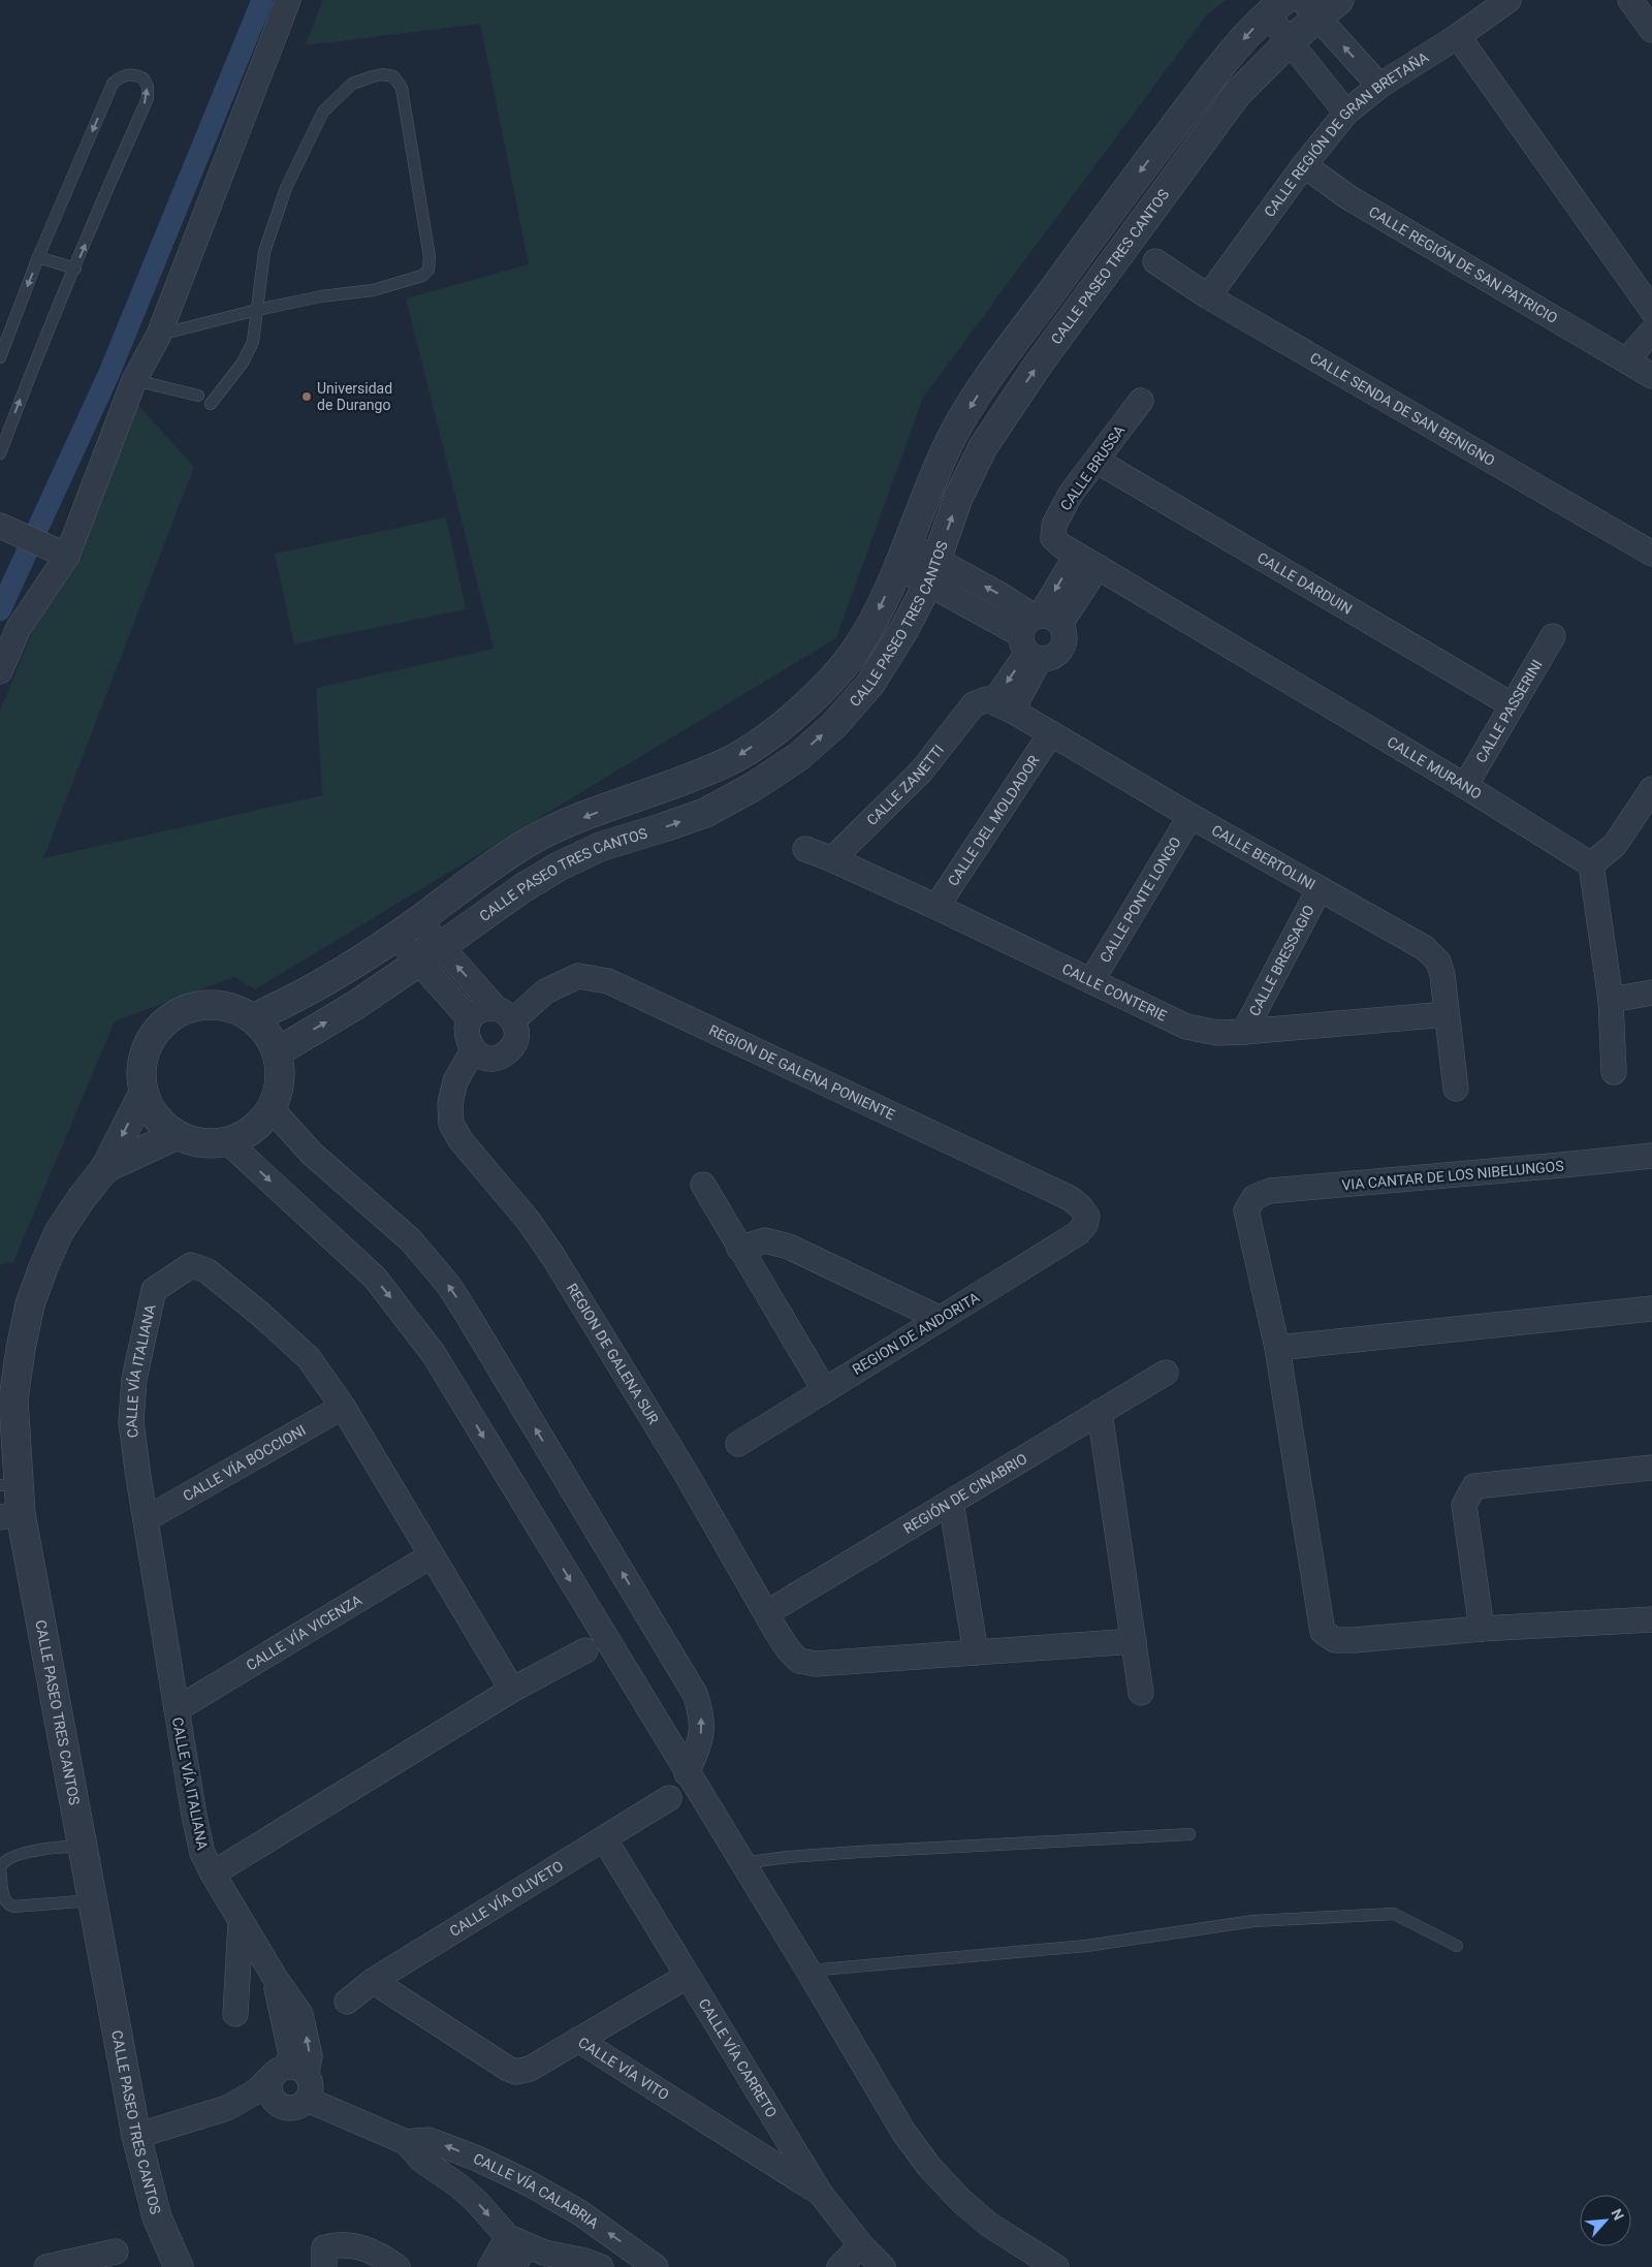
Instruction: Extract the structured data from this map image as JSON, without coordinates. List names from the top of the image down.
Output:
{
  "streets": {
    "street": [
      "CALLE REGIÓN DE GRAN BRETAÑA",
      "CALLE REGIÓN DE SAN PATRICIO",
      "CALLE PASEO TRES CANTOS",
      "CALLE SENDA DE SAN BENIGNO",
      "CALLE BRUSSA",
      "CALLE DARDUIN",
      "CALLE PASSERINI",
      "CALLE MURANO",
      "CALLE ZANETTI",
      "CALLE DEL MOLDADOR",
      "CALLE BERTOLINI",
      "CALLE PONTE LONGO",
      "CALLE BRESSAGIO",
      "CALLE CONTERIE",
      "REGION DE GALENA PONIENTE",
      "VIA CANTAR DE LOS NIBELUNGOS",
      "REGION DE ANDORITA",
      "REGION DE GALENA SUR",
      "CALLE VÍA ITALIANA",
      "CALLE VÍA BOCCIONI",
      "REGIÓN DE CINABRIO",
      "CALLE VÍA VICENZA",
      "CALLE VÍA OLIVETO",
      "CALLE VÍA CARRETO",
      "CALLE VÍA VITO",
      "CALLE VÍA CALABRIA"
    ]
  },
  "crossings": [
    ["CALLE REGIÓN DE GRAN BRETAÑA", "CALLE REGIÓN DE SAN PATRICIO"],
    ["CALLE REGIÓN DE GRAN BRETAÑA", "CALLE SENDA DE SAN BENIGNO"],
    ["CALLE BRUSSA", "CALLE DARDUIN"],
    ["CALLE BRUSSA", "CALLE MURANO"],
    ["CALLE DARDUIN", "CALLE PASSERINI"],
    ["CALLE PASSERINI", "CALLE MURANO"],
    ["CALLE ZANETTI", "CALLE BERTOLINI"],
    ["CALLE ZANETTI", "CALLE CONTERIE"],
    ["CALLE DEL MOLDADOR", "CALLE BERTOLINI"],
    ["CALLE DEL MOLDADOR", "CALLE CONTERIE"],
    ["CALLE BERTOLINI", "CALLE PONTE LONGO"],
    ["CALLE BERTOLINI", "CALLE BRESSAGIO"],
    ["CALLE BERTOLINI", "CALLE CONTERIE"],
    ["CALLE PONTE LONGO", "CALLE CONTERIE"],
    ["CALLE BRESSAGIO", "CALLE CONTERIE"],
    ["REGION DE GALENA PONIENTE", "REGION DE ANDORITA"],
    ["REGION DE GALENA PONIENTE", "REGION DE GALENA SUR"],
    ["REGION DE GALENA SUR", "REGIÓN DE CINABRIO"],
    ["CALLE VÍA ITALIANA", "CALLE VÍA BOCCIONI"],
    ["CALLE VÍA ITALIANA", "CALLE VÍA VICENZA"],
    ["CALLE VÍA ITALIANA", "CALLE VÍA CALABRIA"],
    ["CALLE VÍA OLIVETO", "CALLE VÍA CARRETO"],
    ["CALLE VÍA OLIVETO", "CALLE VÍA VITO"],
    ["CALLE VÍA CARRETO", "CALLE VÍA VITO"]
  ],
  "places": ["Universidad de Durango"],
  "north": "top right"
}
